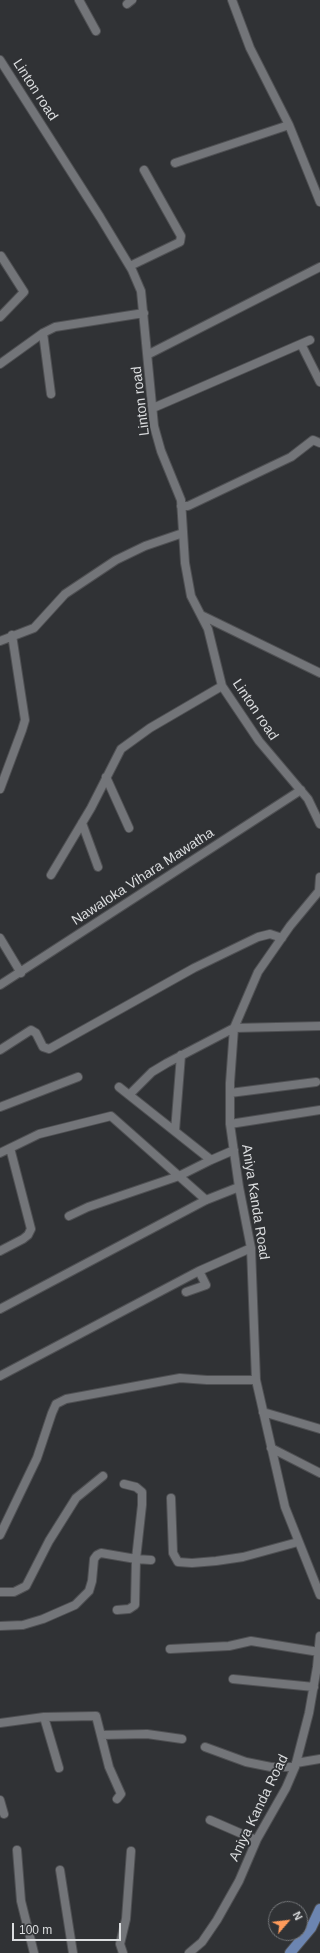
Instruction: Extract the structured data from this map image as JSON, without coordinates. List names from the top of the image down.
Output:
{
  "streets": {
    "street": ["Linton road", "Nawaloka Vihara Mawatha", "Aniya Kanda Road"]
  },
  "crossings": [
    ["Linton road", "Nawaloka Vihara Mawatha"]
  ],
  "scale_bar": "100 m",
  "north": "top right"
}
